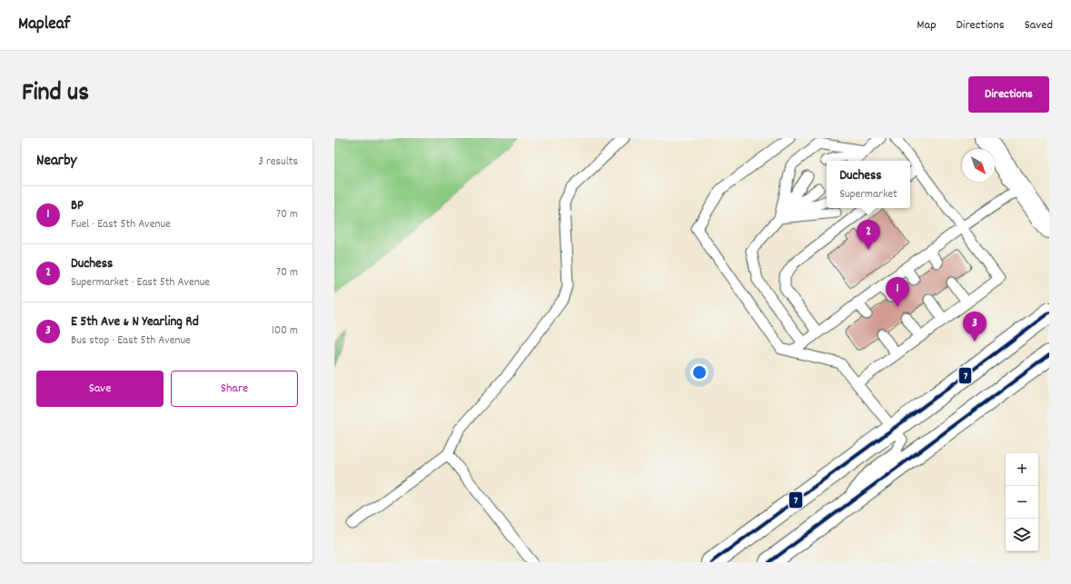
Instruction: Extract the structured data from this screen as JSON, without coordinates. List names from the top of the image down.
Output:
{
  "lines": ["transit line 7"],
  "north": "bottom right",
  "page": {
    "header": "Mapleaf",
    "nav": ["Map", "Directions", "Saved"],
    "title": "Find us",
    "buttons": [
      "Directions",
      ["Save", "Share"]
    ],
    "heading": ["Nearby", "3 results"],
    "popup": ["Duchess", "Supermarket"],
    "list": [
      {
        "mark": "1",
        "name": "BP",
        "note": "Fuel · East 5th Avenue",
        "value": "70 m"
      },
      {
        "mark": "2",
        "name": "Duchess",
        "note": "Supermarket · East 5th Avenue",
        "value": "70 m"
      },
      {
        "mark": "3",
        "name": "E 5th Ave & N Yearling Rd",
        "note": "Bus stop · East 5th Avenue",
        "value": "100 m"
      }
    ],
    "pins": ["2", "1", "3"],
    "map_buttons": ["+", "−"]
  }
}
